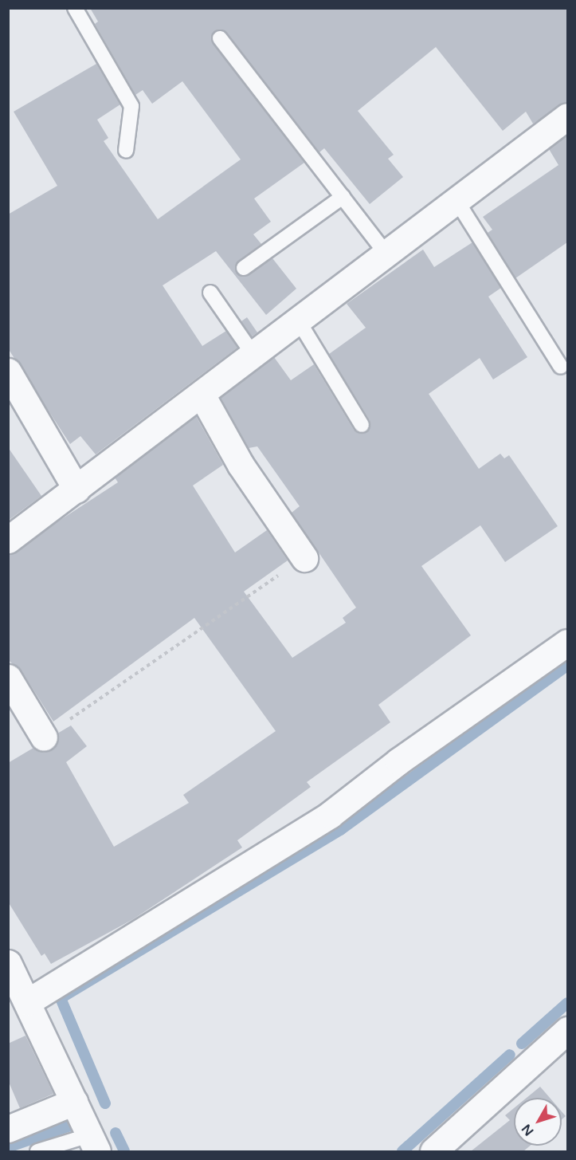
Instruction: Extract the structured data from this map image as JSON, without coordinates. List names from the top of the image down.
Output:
{
  "north": "bottom left"
}
